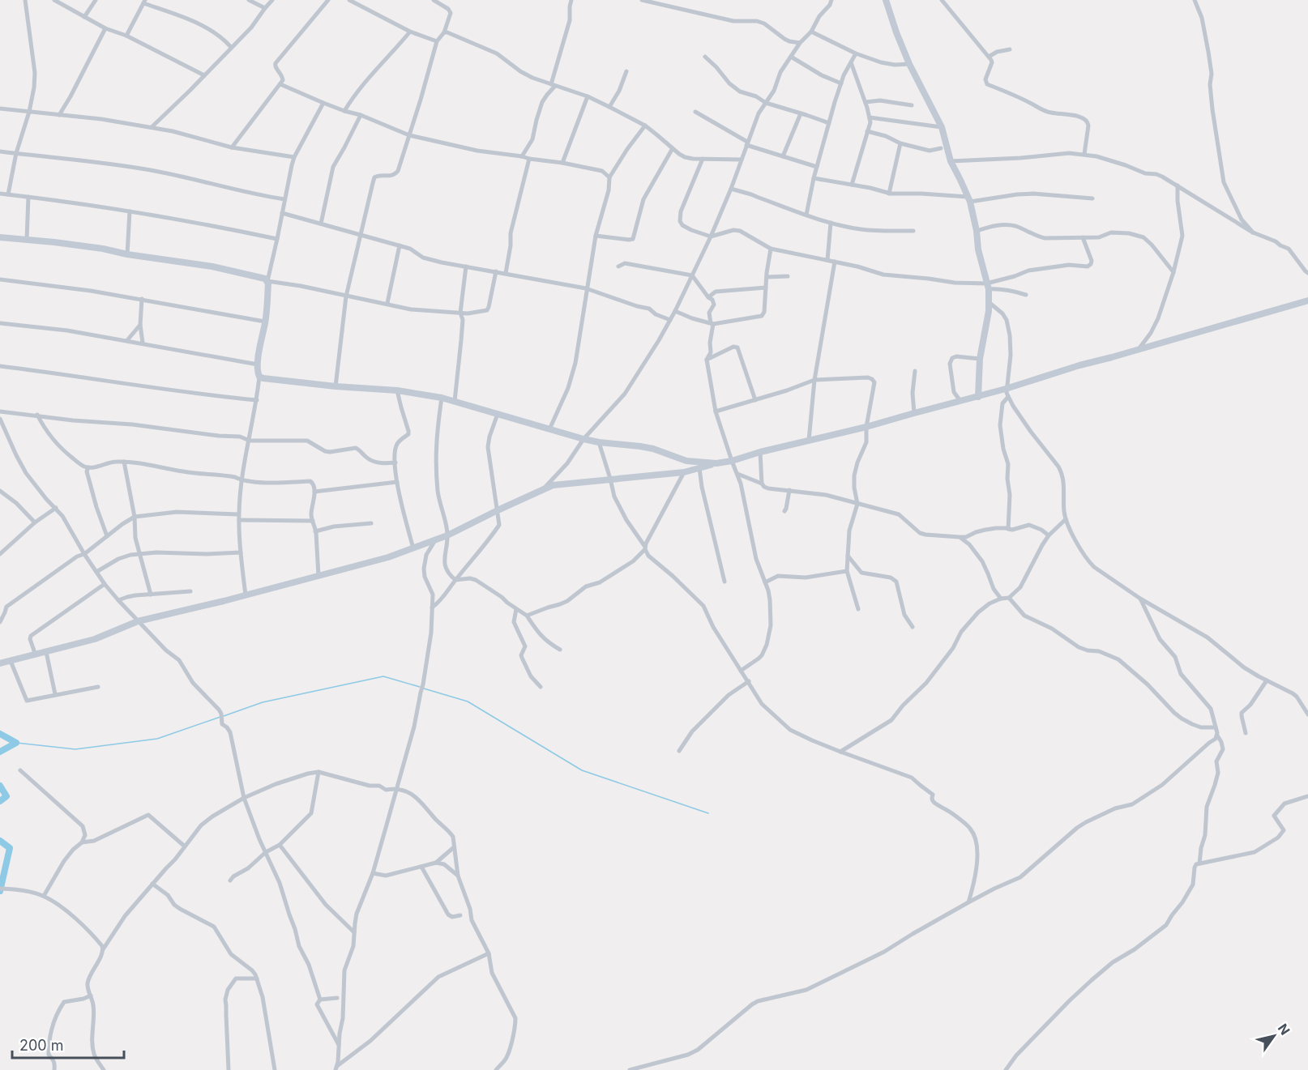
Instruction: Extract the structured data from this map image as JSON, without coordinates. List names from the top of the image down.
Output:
{
  "scale_bar": "200 m",
  "north": "top right"
}
